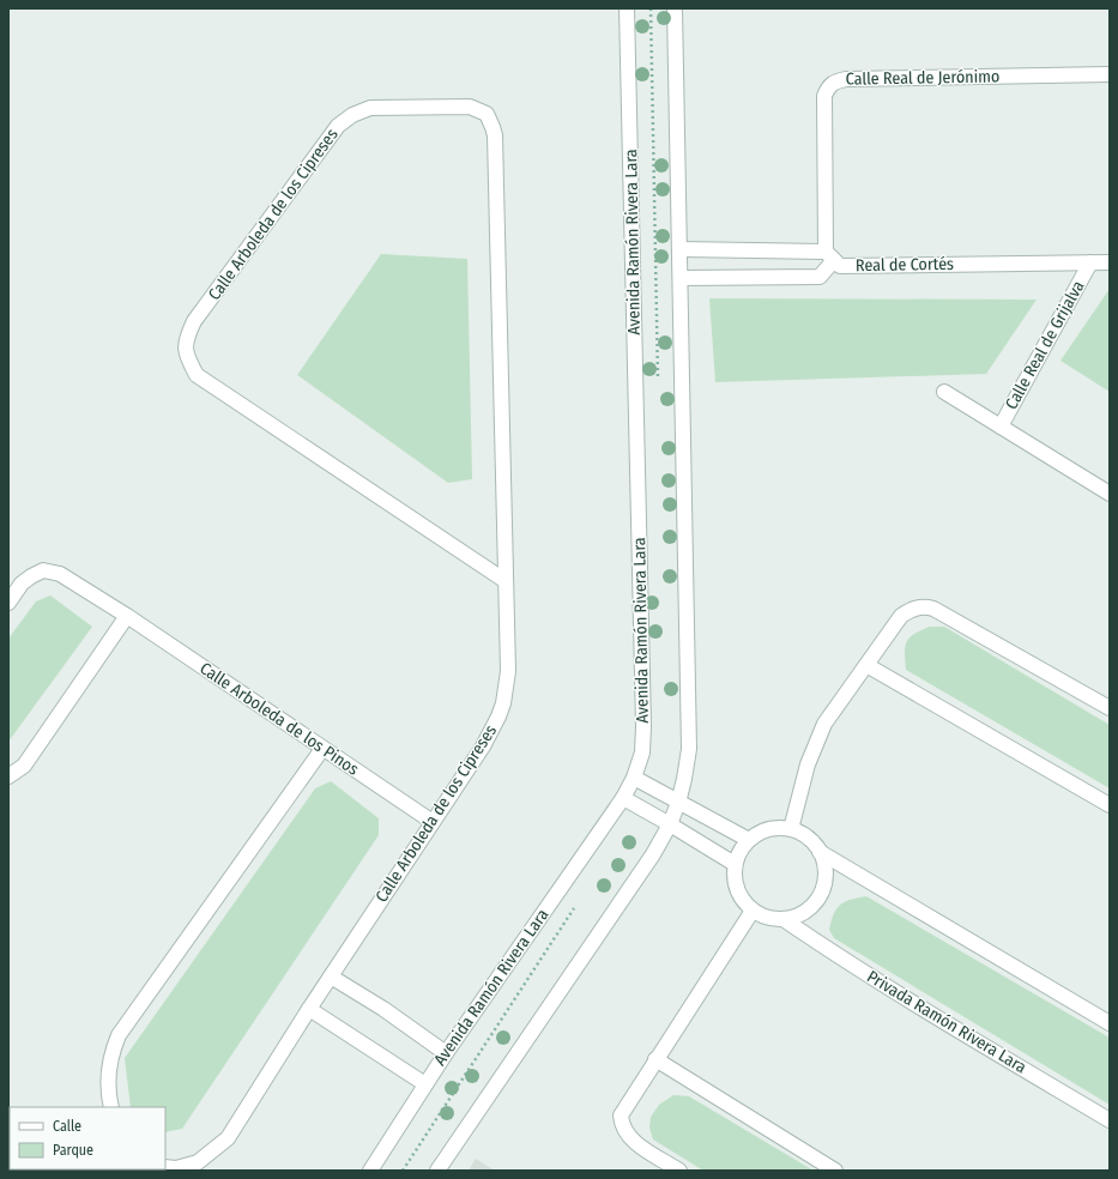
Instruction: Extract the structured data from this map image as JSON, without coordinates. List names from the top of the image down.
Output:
{
  "streets": {
    "street": [
      "Calle Real de Jerónimo",
      "Calle Arboleda de los Cipreses",
      "Avenida Ramón Rivera Lara",
      "Real de Cortés",
      "Calle Real de Grijalva",
      "Calle Arboleda de los Pinos",
      "Privada Ramón Rivera Lara"
    ]
  },
  "crossings": [
    ["Calle Real de Jerónimo", "Real de Cortés"],
    ["Calle Arboleda de los Cipreses", "Calle Arboleda de los Pinos"],
    ["Real de Cortés", "Calle Real de Grijalva"]
  ],
  "legend": ["Calle", "Parque"]
}
